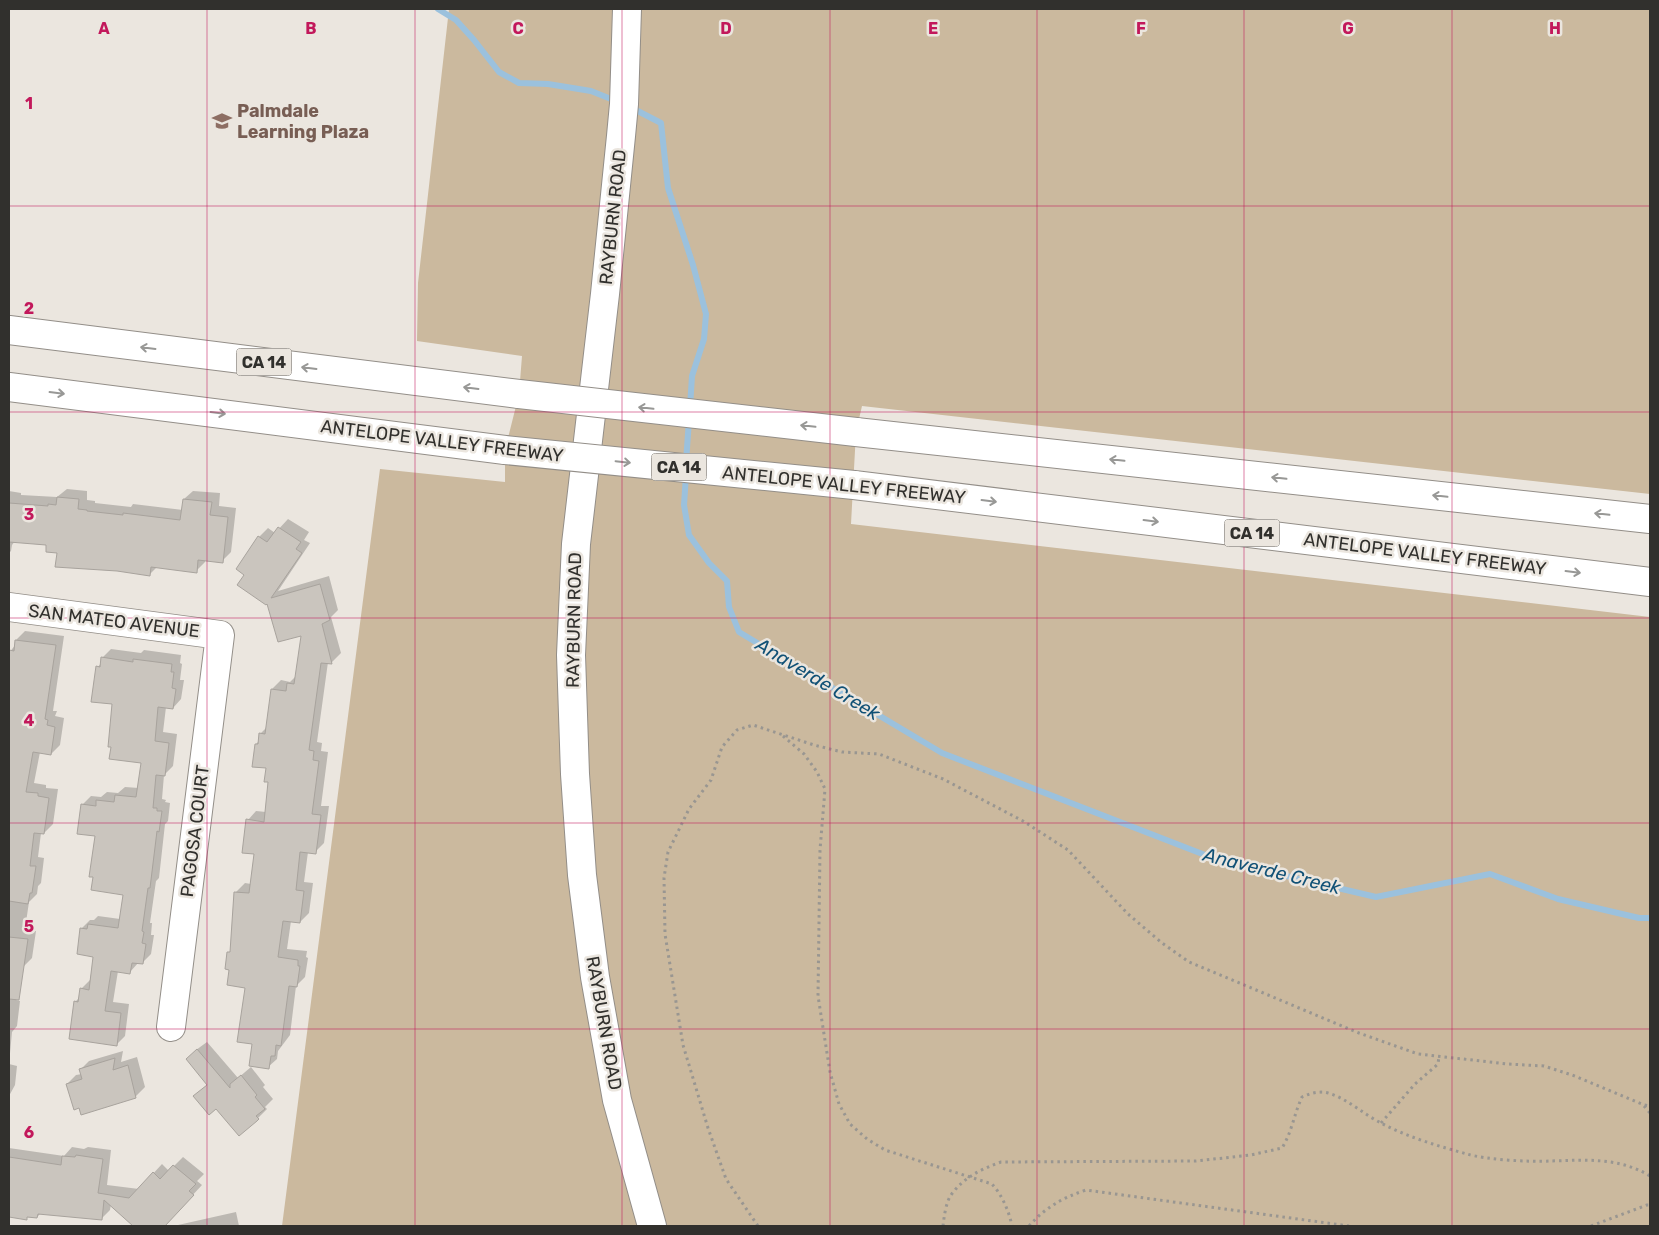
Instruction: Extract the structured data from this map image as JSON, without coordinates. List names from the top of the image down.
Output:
{
  "streets": {
    "main road": [
      "RAYBURN ROAD",
      "CA 14",
      "ANTELOPE VALLEY FREEWAY",
      "SAN MATEO AVENUE",
      "PAGOSA COURT"
    ]
  },
  "crossings": [
    ["SAN MATEO AVENUE", "PAGOSA COURT"]
  ],
  "water": ["Anaverde Creek"],
  "places": {
    "school or university": ["Palmdale Learning Plaza"]
  },
  "grid": {
    "columns": [
      "A",
      "B",
      "C",
      "D",
      "E",
      "F",
      "G",
      "H"
    ],
    "rows": [
      "1",
      "2",
      "3",
      "4",
      "5",
      "6"
    ]
  }
}
